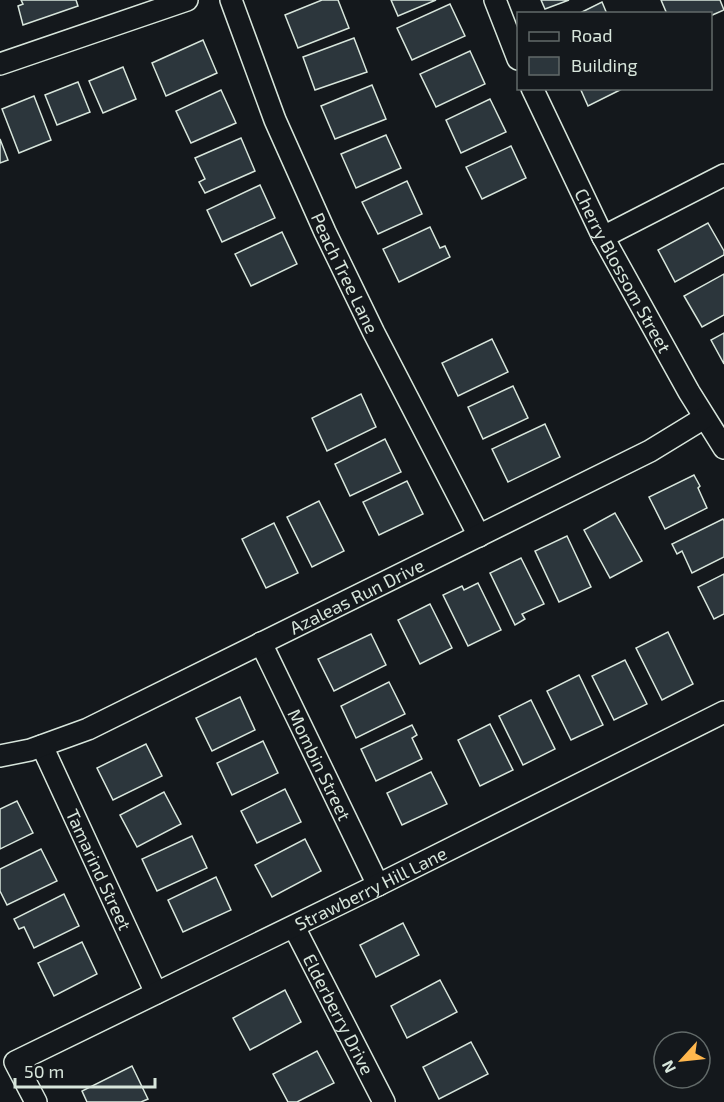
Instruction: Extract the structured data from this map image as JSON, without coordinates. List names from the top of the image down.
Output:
{
  "streets": {
    "street": [
      "Cherry Blossom Street",
      "Peach Tree Lane",
      "Azaleas Run Drive",
      "Mombin Street",
      "Tamarind Street",
      "Strawberry Hill Lane",
      "Elderberry Drive"
    ]
  },
  "crossings": [
    ["Cherry Blossom Street", "Azaleas Run Drive"],
    ["Peach Tree Lane", "Azaleas Run Drive"],
    ["Azaleas Run Drive", "Mombin Street"],
    ["Azaleas Run Drive", "Tamarind Street"],
    ["Mombin Street", "Strawberry Hill Lane"],
    ["Tamarind Street", "Strawberry Hill Lane"],
    ["Strawberry Hill Lane", "Elderberry Drive"]
  ],
  "legend": ["Road", "Building"],
  "scale_bar": "50 m",
  "north": "bottom left"
}
